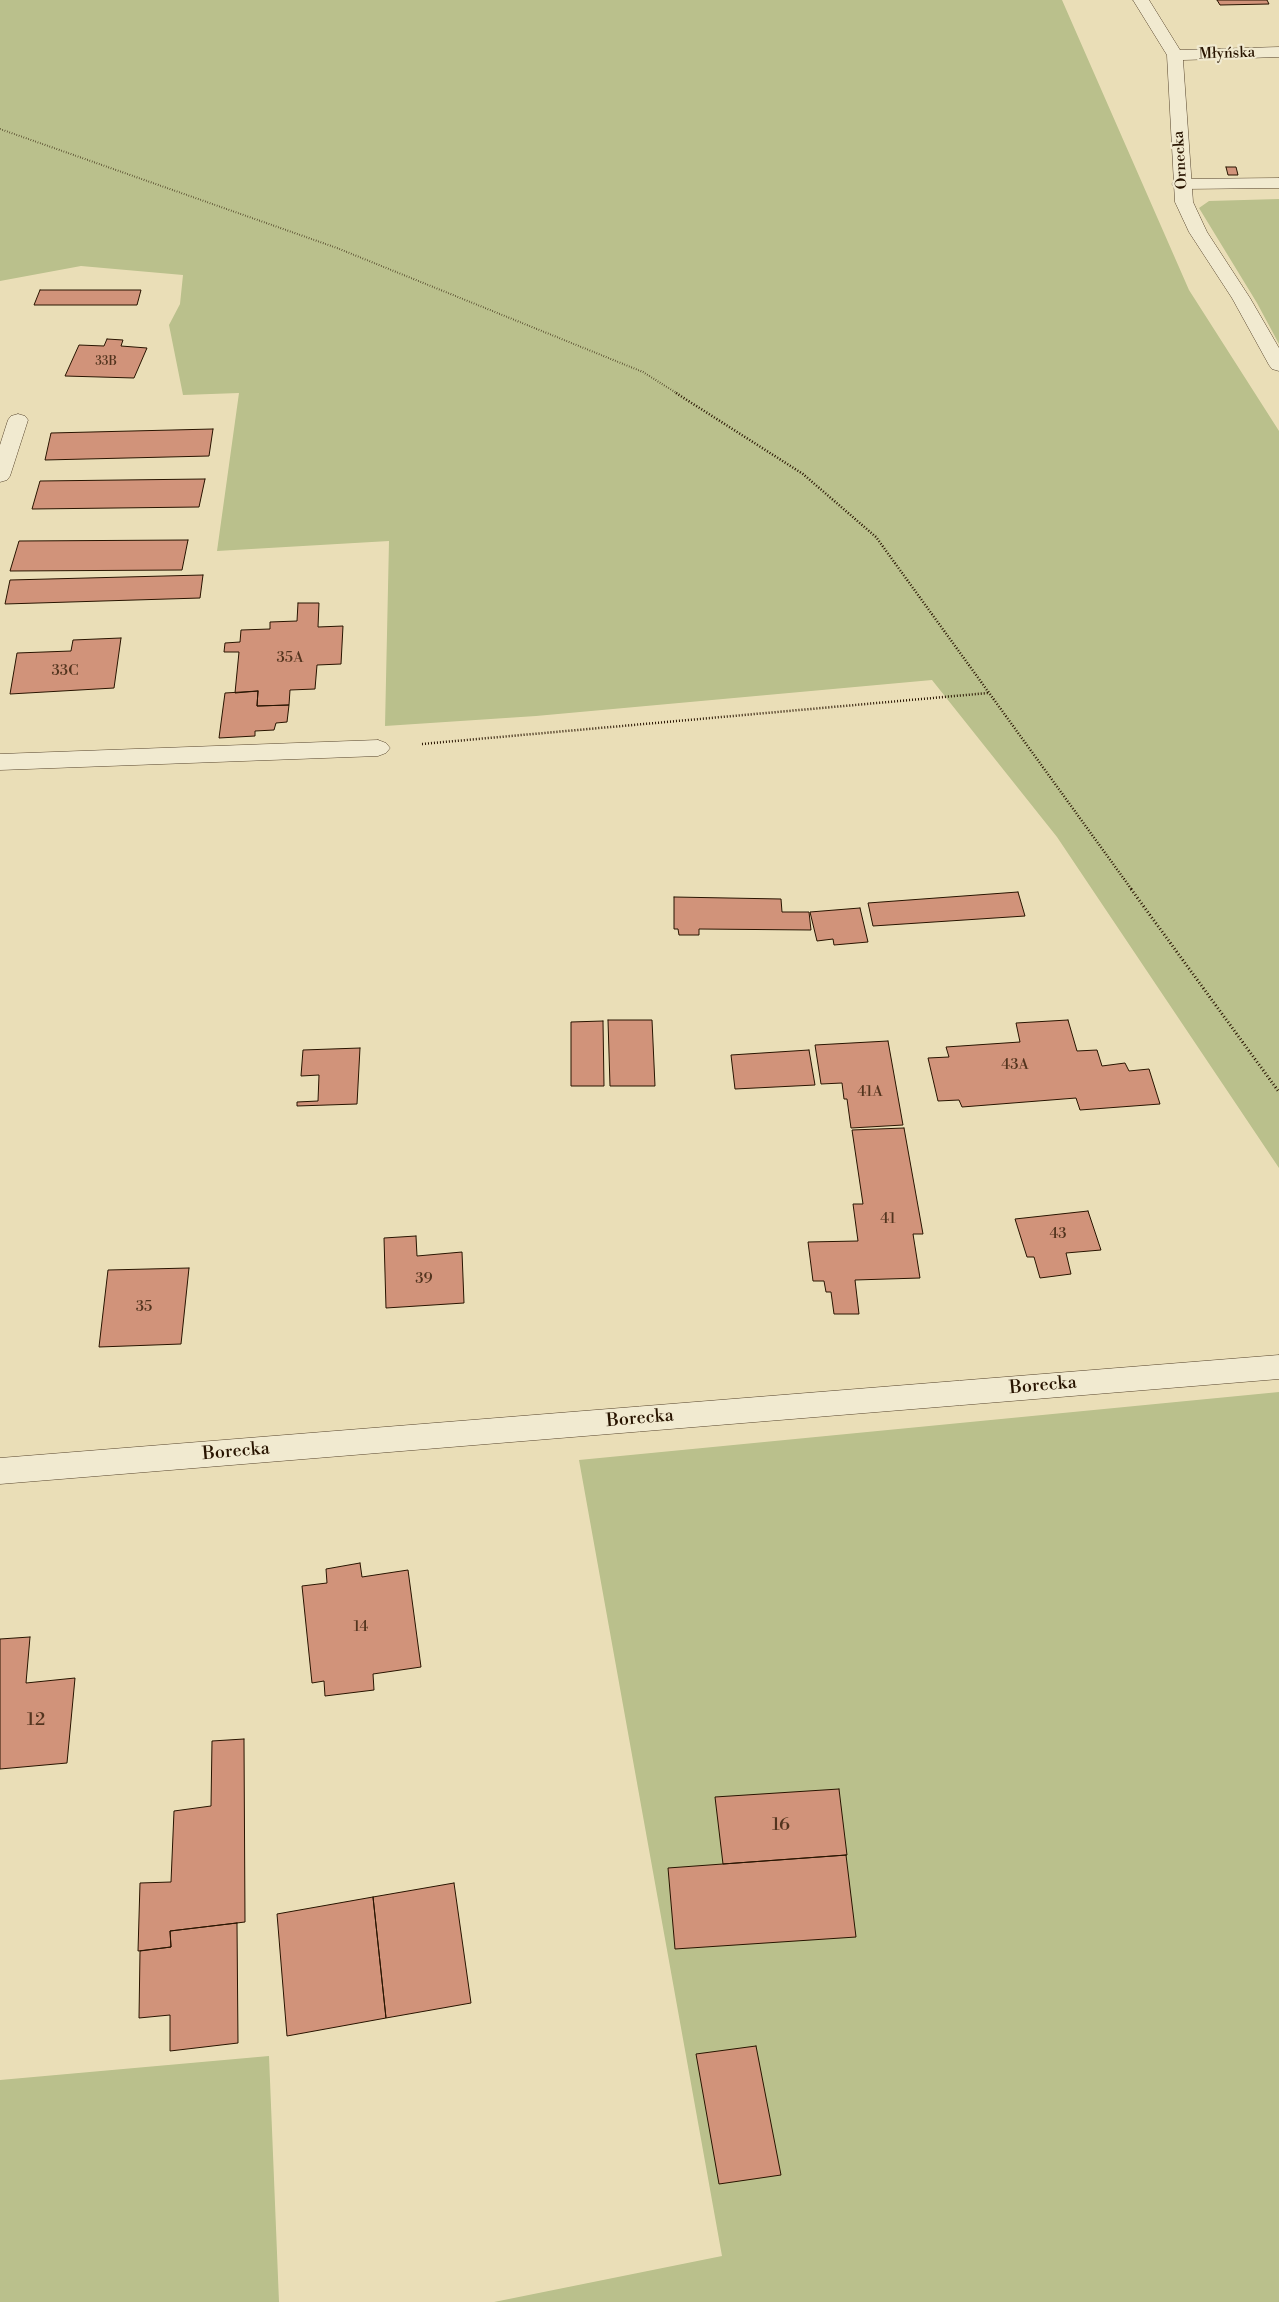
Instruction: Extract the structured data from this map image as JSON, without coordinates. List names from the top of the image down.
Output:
{
  "streets": {
    "street": ["Młyńska", "Ornecka", "Borecka"]
  },
  "crossings": [
    ["Młyńska", "Ornecka"]
  ],
  "house_numbers": [
    "33B",
    "35A",
    "33C",
    "43A",
    "41A",
    "41",
    "43",
    "39",
    "35",
    "14",
    "12",
    "16"
  ]
}
